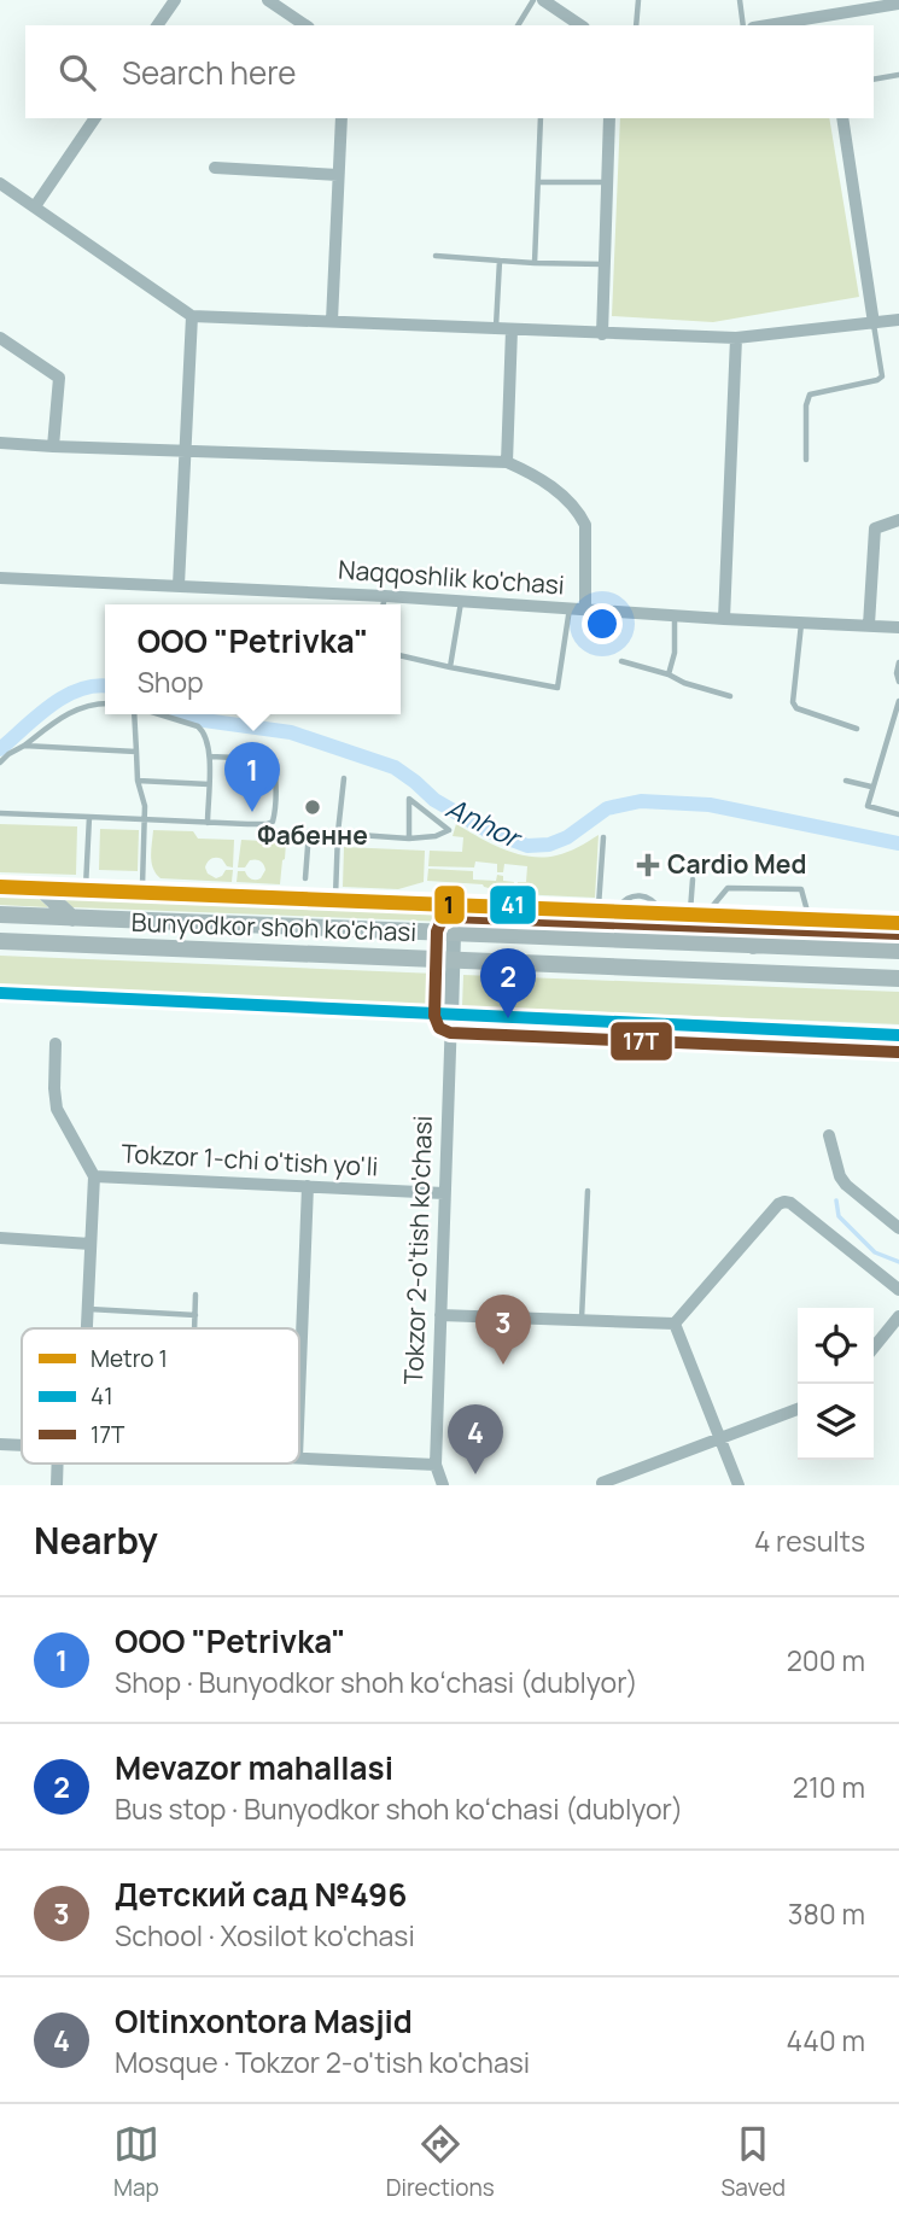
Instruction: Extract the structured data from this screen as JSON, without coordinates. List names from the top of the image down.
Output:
{
  "streets": {
    "main road": ["Bunyodkor shoh ko'chasi"],
    "street": ["Naqqoshlik ko'chasi", "Tokzor 1-chi o'tish yo'li", "Tokzor 2-o'tish ko'chasi"]
  },
  "crossings": [
    ["Tokzor 1-chi o'tish yo'li", "Tokzor 2-o'tish ko'chasi"]
  ],
  "water": ["Anhor"],
  "places": {
    "other": ["Фабенне"],
    "health": ["Cardio Med"]
  },
  "lines": ["transit line 41", "metro line 1", "transit line 17T"],
  "legend": ["Metro 1", "41", "17T"],
  "page": {
    "search": "Search here",
    "popup": ["ООО \"Petrivka\"", "Shop"],
    "pins": [
      "1",
      "2",
      "3",
      "4"
    ],
    "heading": ["Nearby", "4 results"],
    "list": [
      {
        "mark": "1",
        "name": "ООО \"Petrivka\"",
        "note": "Shop · Bunyodkor shoh koʻchasi (dublyor)",
        "value": "200 m"
      },
      {
        "mark": "2",
        "name": "Mevazor mahallasi",
        "note": "Bus stop · Bunyodkor shoh koʻchasi (dublyor)",
        "value": "210 m"
      },
      {
        "mark": "3",
        "name": "Детский сад №496",
        "note": "School · Xosilot ko'chasi",
        "value": "380 m"
      },
      {
        "mark": "4",
        "name": "Oltinxontora Masjid",
        "note": "Mosque · Tokzor 2-o'tish ko'chasi",
        "value": "440 m"
      }
    ],
    "nav": ["Map", "Directions", "Saved"]
  }
}
